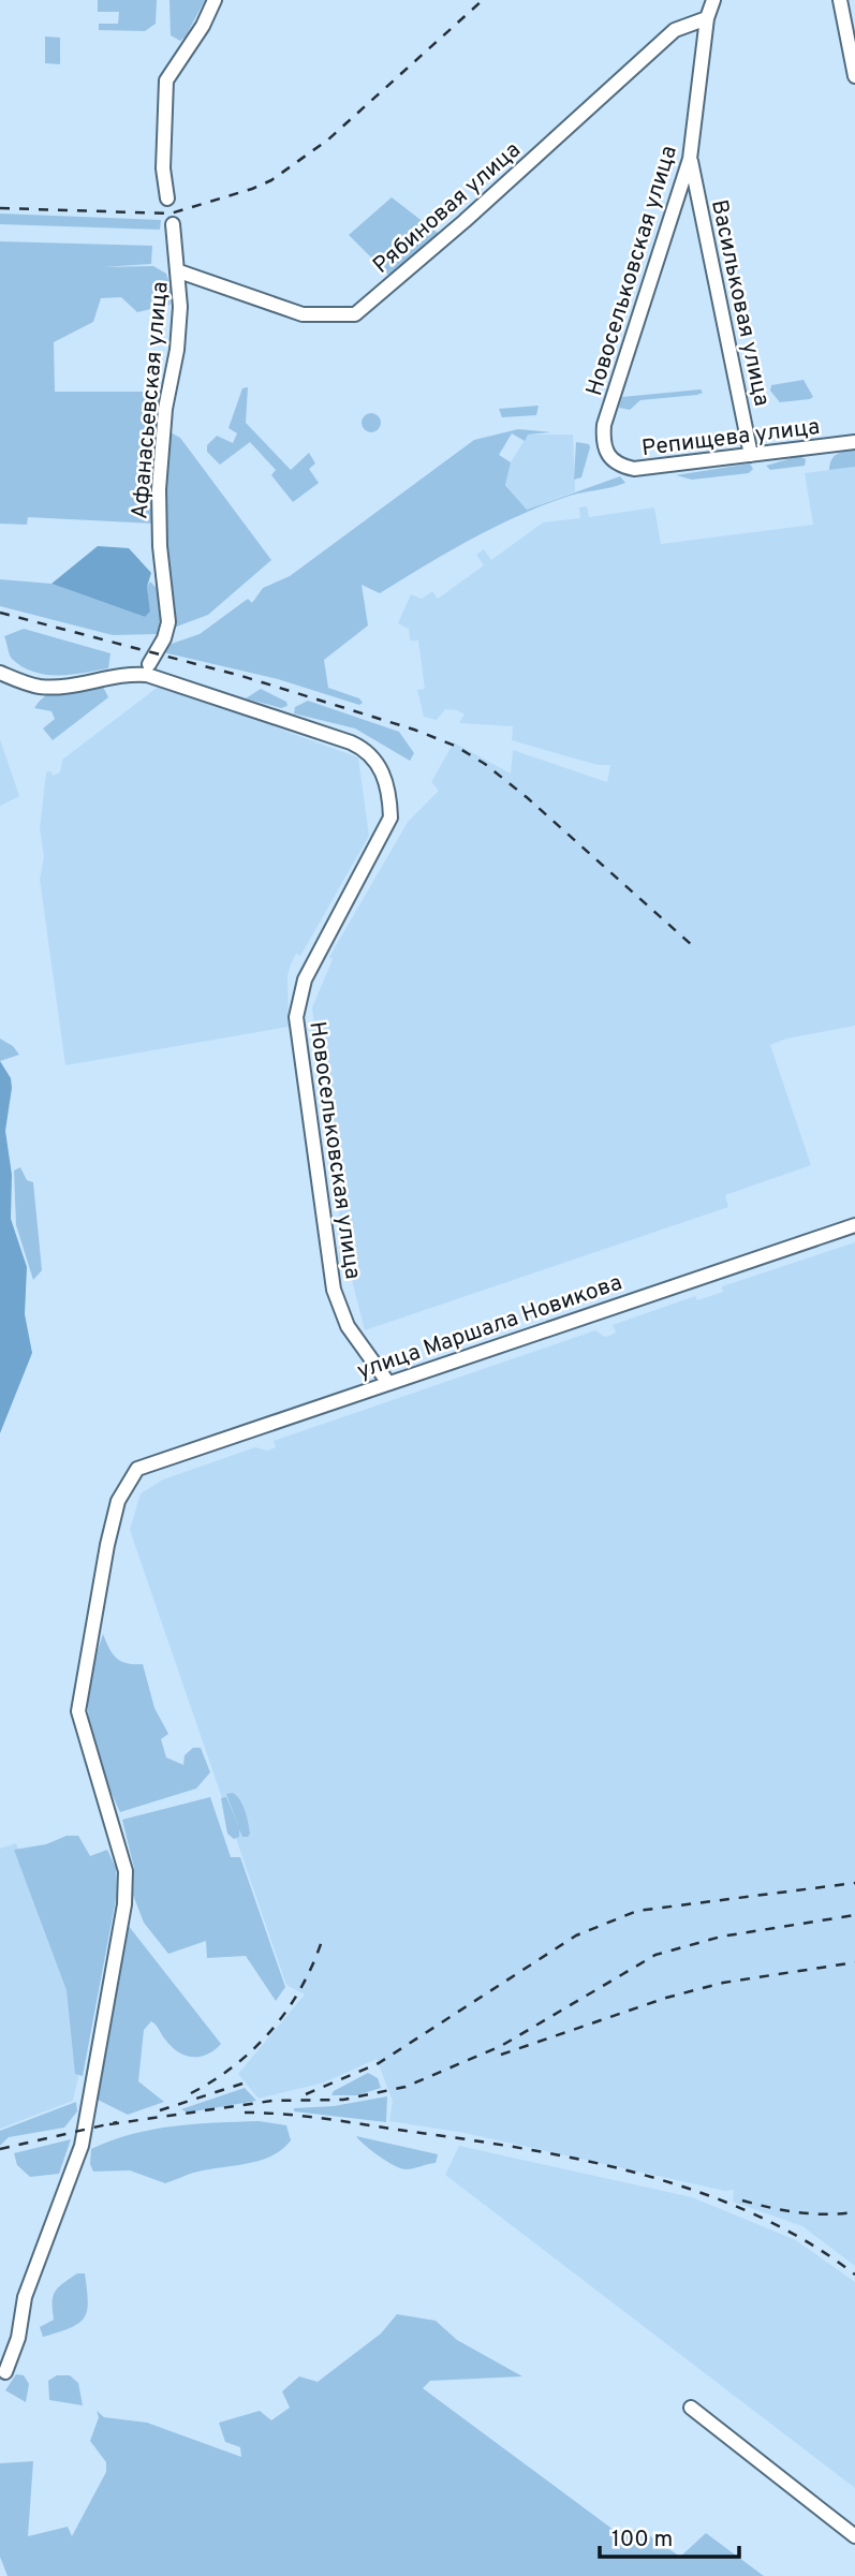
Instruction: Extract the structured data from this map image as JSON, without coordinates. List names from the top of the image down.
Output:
{
  "streets": {
    "street": [
      "Рябиновая улица",
      "Новосельковская улица",
      "Васильковая улица",
      "Афанасьевская улица",
      "Репищева улица",
      "улица Маршала Новикова"
    ]
  },
  "crossings": [
    ["Рябиновая улица", "Новосельковская улица"],
    ["Рябиновая улица", "Афанасьевская улица"],
    ["Новосельковская улица", "Васильковая улица"],
    ["Новосельковская улица", "Репищева улица"],
    ["Новосельковская улица", "улица Маршала Новикова"],
    ["Васильковая улица", "Репищева улица"]
  ],
  "scale_bar": "100 m"
}
